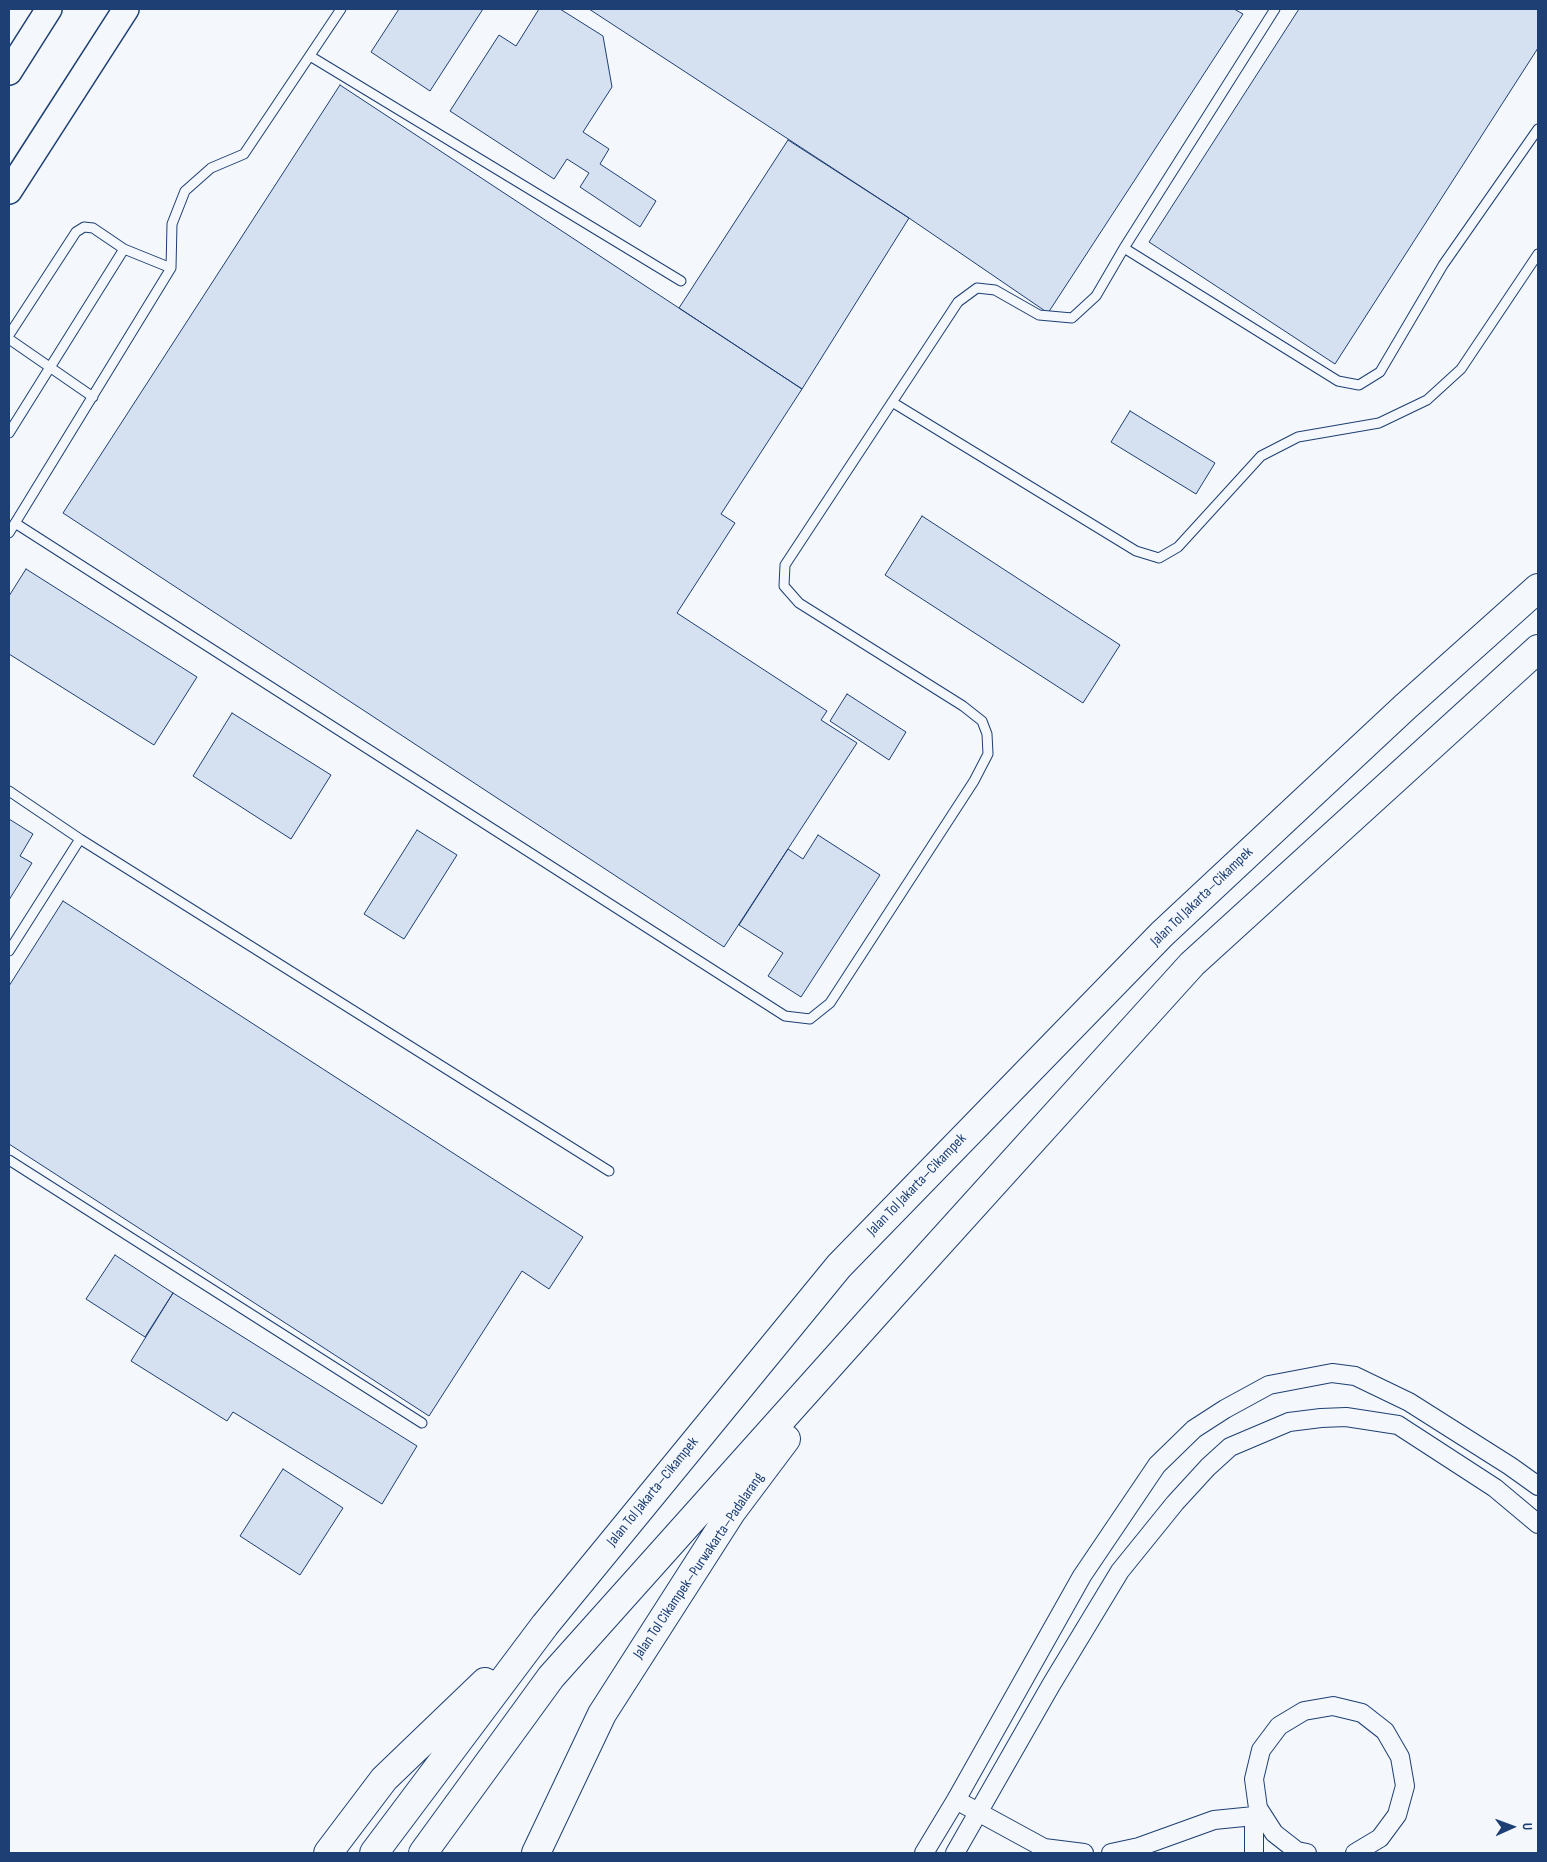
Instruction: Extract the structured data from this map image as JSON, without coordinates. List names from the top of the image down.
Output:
{
  "streets": {
    "highway": ["Jalan Tol Jakarta–Cikampek", "Jalan Tol Cikampek–Purwakarta–Padalarang"]
  },
  "north": "right"
}
